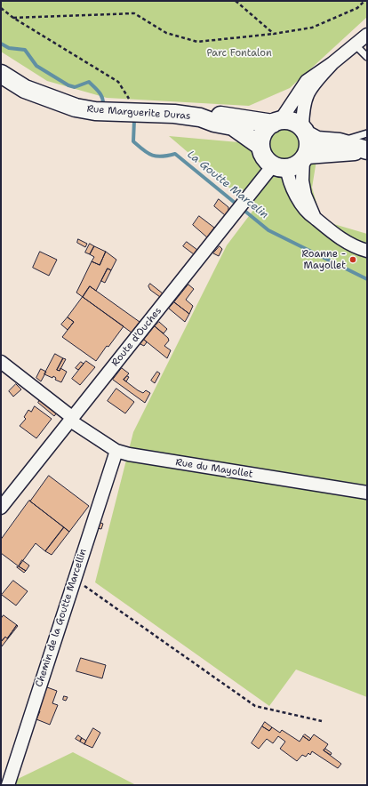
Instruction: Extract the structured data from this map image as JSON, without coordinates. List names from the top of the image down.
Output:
{
  "streets": {
    "main road": ["Rue Marguerite Duras"],
    "street": ["Route d'Ouches", "Rue du Mayollet", "Chemin de la Goutte Marcellin"]
  },
  "crossings": [
    ["Rue Marguerite Duras", "Route d'Ouches"],
    ["Route d'Ouches", "Rue du Mayollet"],
    ["Rue du Mayollet", "Chemin de la Goutte Marcellin"]
  ],
  "water": ["La Goutte Marcelin"],
  "parks": ["Parc Fontalon"],
  "places": ["Roanne - Mayollet"]
}
